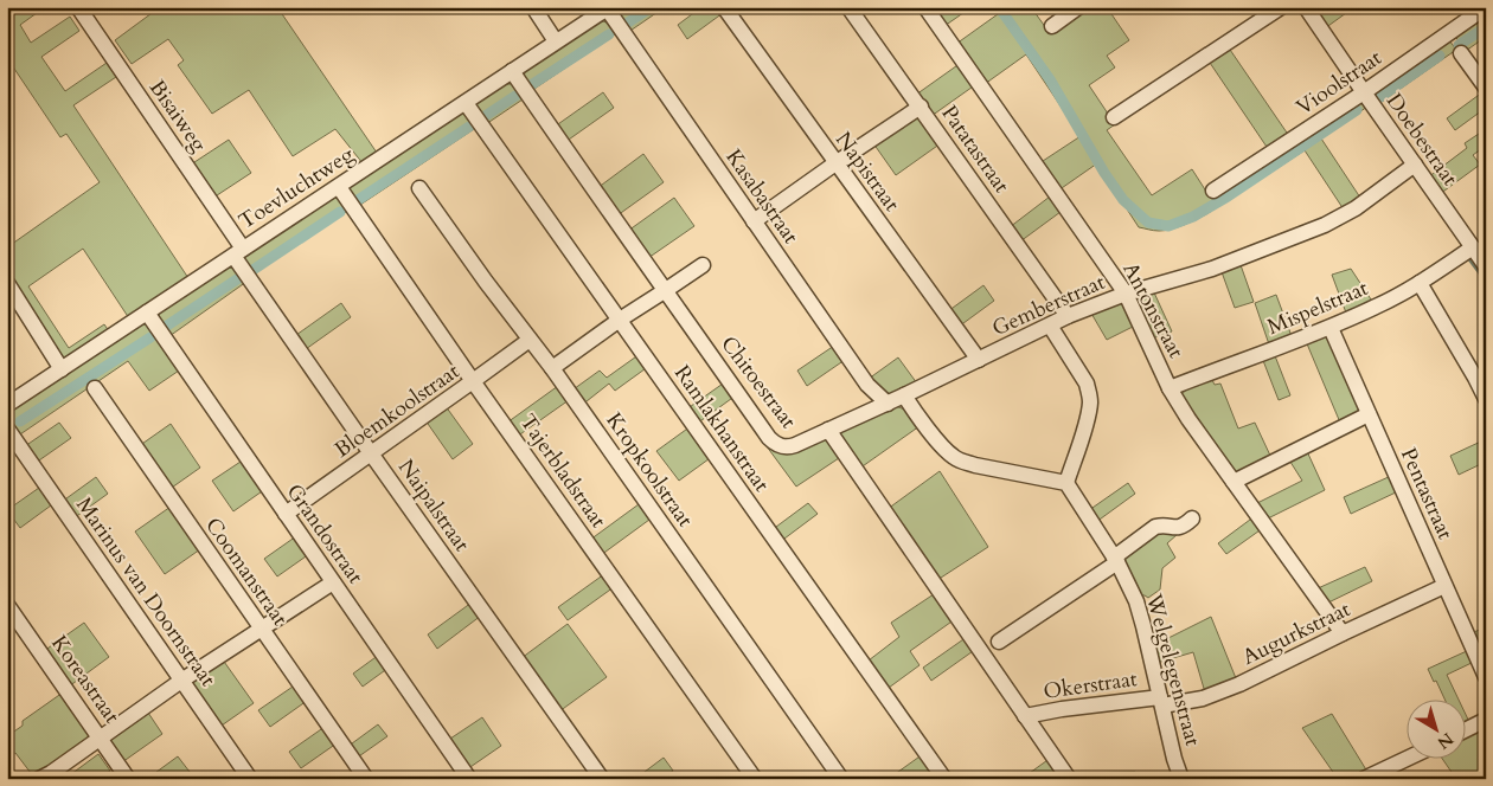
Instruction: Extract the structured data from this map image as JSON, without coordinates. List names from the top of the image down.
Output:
{
  "streets": {
    "street": [
      "Vioolstraat",
      "Bisaiweg",
      "Doebestraat",
      "Patatastraat",
      "Napistraat",
      "Toevluchtweg",
      "Kasabastraat",
      "Gemberstraat",
      "Mispelstraat",
      "Antonstraat",
      "Chitoestraat",
      "Bloemkoolstraat",
      "Ramlakhanstraat",
      "Kropkoolstraat",
      "Tajerbladstraat",
      "Pentastraat",
      "Naipalstraat",
      "Grandostraat",
      "Coomanstraat",
      "Marinus van Doornstraat",
      "Augurkstraat",
      "Welgelegenstraat",
      "Koreastraat",
      "Okerstraat"
    ]
  },
  "crossings": [
    ["Vioolstraat", "Doebestraat"],
    ["Bisaiweg", "Toevluchtweg"],
    ["Bisaiweg", "Naipalstraat"],
    ["Doebestraat", "Gemberstraat"],
    ["Doebestraat", "Mispelstraat"],
    ["Patatastraat", "Gemberstraat"],
    ["Napistraat", "Gemberstraat"],
    ["Toevluchtweg", "Kasabastraat"],
    ["Toevluchtweg", "Chitoestraat"],
    ["Toevluchtweg", "Ramlakhanstraat"],
    ["Toevluchtweg", "Tajerbladstraat"],
    ["Toevluchtweg", "Naipalstraat"],
    ["Toevluchtweg", "Grandostraat"],
    ["Kasabastraat", "Gemberstraat"],
    ["Gemberstraat", "Antonstraat"],
    ["Gemberstraat", "Chitoestraat"],
    ["Mispelstraat", "Antonstraat"],
    ["Mispelstraat", "Pentastraat"],
    ["Antonstraat", "Augurkstraat"],
    ["Chitoestraat", "Okerstraat"],
    ["Bloemkoolstraat", "Kropkoolstraat"],
    ["Bloemkoolstraat", "Tajerbladstraat"],
    ["Bloemkoolstraat", "Naipalstraat"],
    ["Bloemkoolstraat", "Grandostraat"],
    ["Pentastraat", "Augurkstraat"],
    ["Augurkstraat", "Welgelegenstraat"],
    ["Augurkstraat", "Okerstraat"],
    ["Welgelegenstraat", "Okerstraat"]
  ],
  "north": "bottom right"
}
